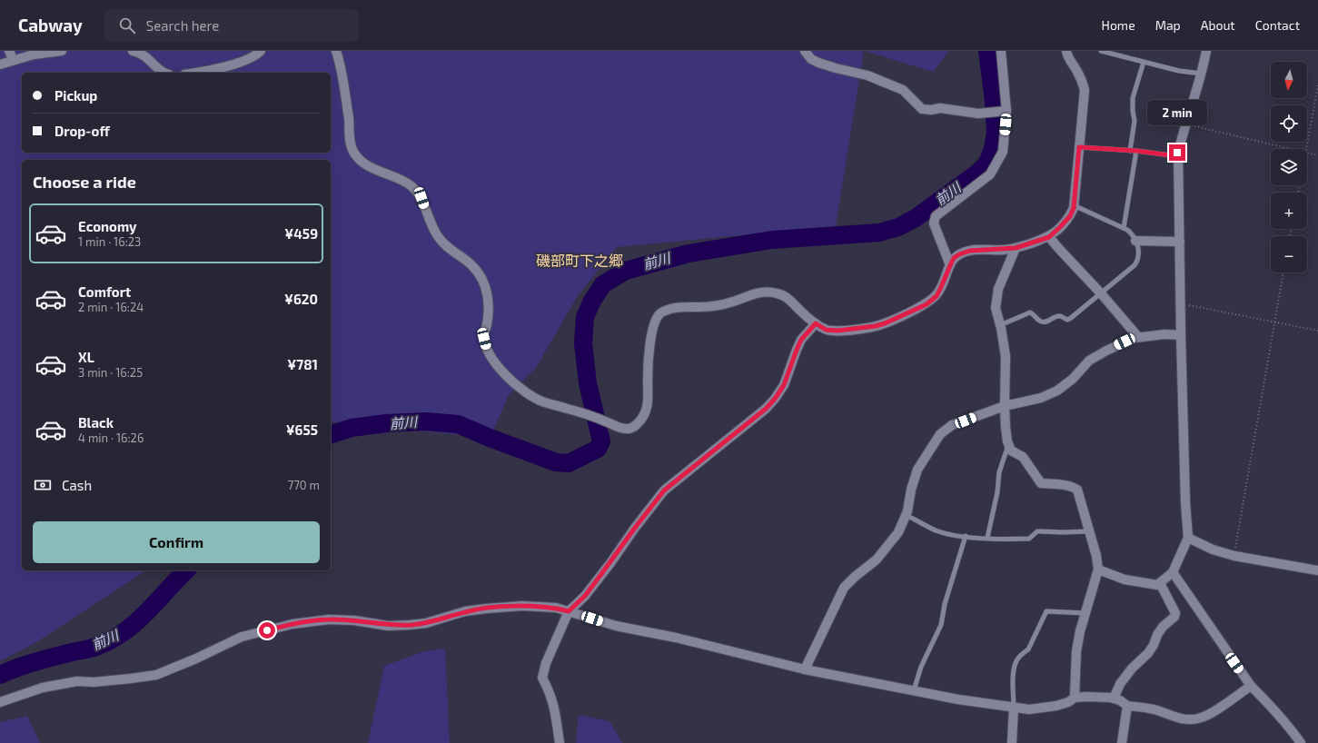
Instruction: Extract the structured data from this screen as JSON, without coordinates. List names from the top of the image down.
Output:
{
  "districts": ["磯部町下之郷"],
  "water": ["前川"],
  "north": "bottom",
  "page": {
    "header": "Cabway",
    "search": "Search here",
    "nav": [
      "Home",
      "Map",
      "About",
      "Contact"
    ],
    "map_buttons": ["+", "−"],
    "banner": ["Pickup", "Drop-off"],
    "bubble": "2 min",
    "heading": "Choose a ride",
    "list": [
      {
        "name": "Economy",
        "note": "1 min · 16:23",
        "value": "¥459"
      },
      {
        "name": "Comfort",
        "note": "2 min · 16:24",
        "value": "¥620"
      },
      {
        "name": "XL",
        "note": "3 min · 16:25",
        "value": "¥781"
      },
      {
        "name": "Black",
        "note": "4 min · 16:26",
        "value": "¥655"
      }
    ],
    "pay": ["Cash", "770 m"],
    "buttons": "Confirm"
  }
}
